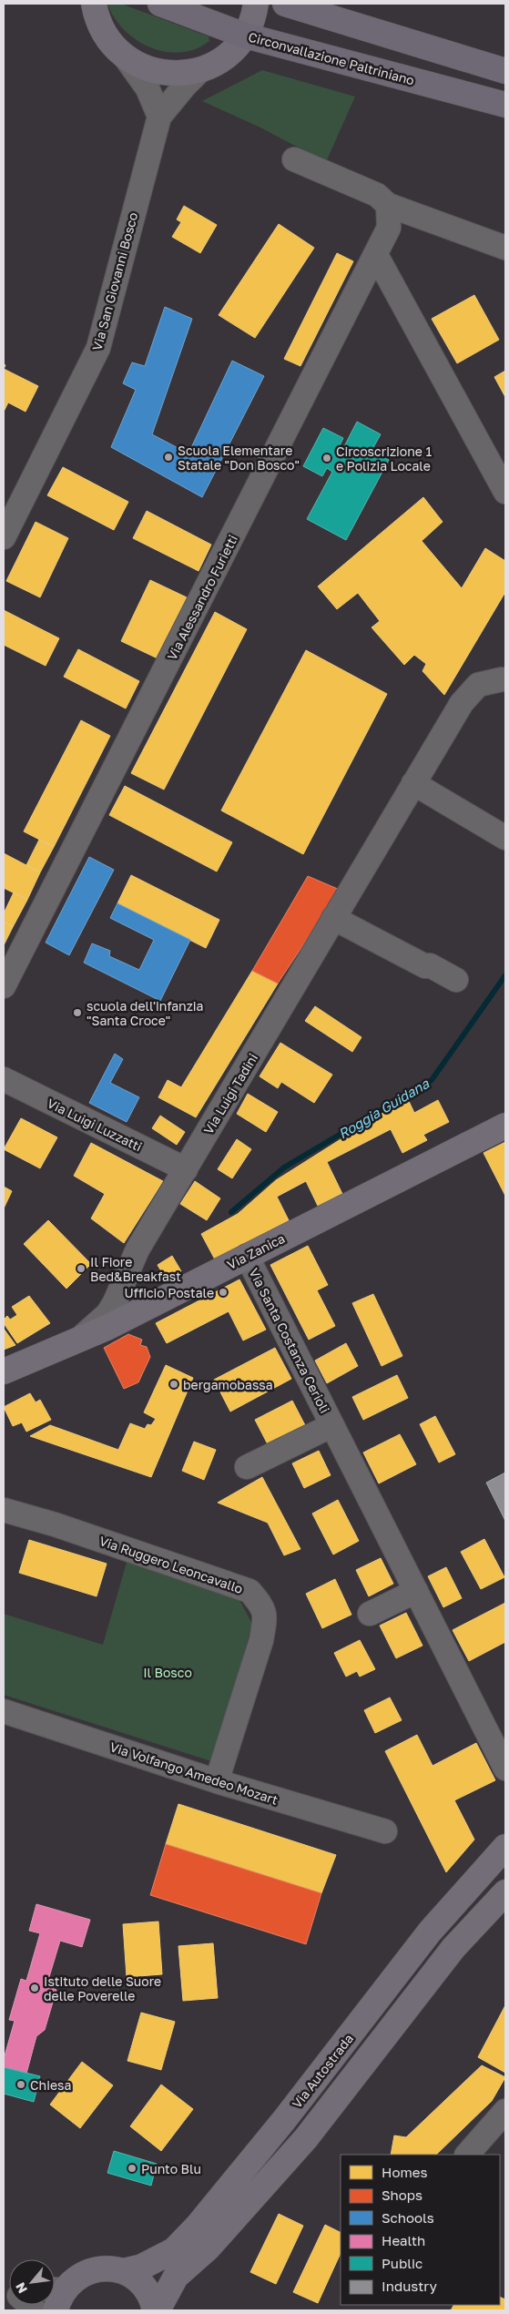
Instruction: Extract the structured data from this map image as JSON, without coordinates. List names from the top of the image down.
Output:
{
  "streets": {
    "highway": ["Circonvallazione Paltriniano"],
    "main road": ["Via San Giovanni Bosco", "Via Zanica", "Via Autostrada"],
    "street": [
      "Via Alessandro Furietti",
      "Via Luigi Tadini",
      "Via Luigi Luzzatti",
      "Via Santa Costanza Cerioli",
      "Via Ruggero Leoncavallo",
      "Via Volfango Amedeo Mozart"
    ]
  },
  "crossings": [
    ["Circonvallazione Paltriniano", "Via San Giovanni Bosco"],
    ["Via Luigi Tadini", "Via Luigi Luzzatti"],
    ["Via Luigi Tadini", "Via Zanica"],
    ["Via Zanica", "Via Santa Costanza Cerioli"],
    ["Via Ruggero Leoncavallo", "Via Volfango Amedeo Mozart"]
  ],
  "water": ["Roggia Guidana"],
  "parks": ["Il Bosco"],
  "places": [
    "Scuola Elementare Statale \"Don Bosco\"",
    "Circoscrizione 1 e Polizia Locale",
    "scuola dell'infanzia \"Santa Croce\"",
    "Il Fiore Bed&Breakfast",
    "Ufficio Postale",
    "bergamobassa",
    "Istituto delle Suore delle Poverelle",
    "Chiesa",
    "Punto Blu"
  ],
  "legend": [
    "Homes",
    "Shops",
    "Schools",
    "Health",
    "Public",
    "Industry"
  ],
  "north": "bottom left"
}
